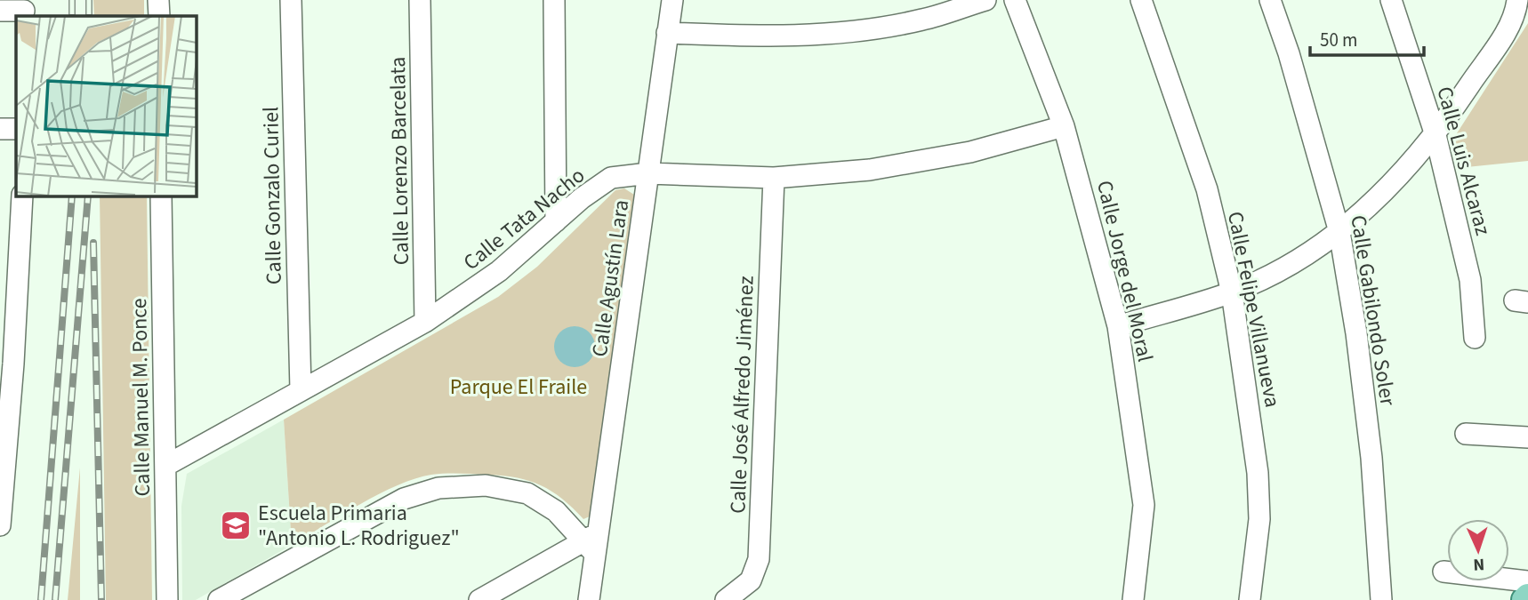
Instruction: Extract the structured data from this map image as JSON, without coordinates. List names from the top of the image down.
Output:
{
  "streets": {
    "street": [
      "Calle Lorenzo Barcelata",
      "Calle Luis Alcaraz",
      "Calle Gonzalo Curiel",
      "Calle Tata Nacho",
      "Calle Jorge del Moral",
      "Calle Agustín Lara",
      "Calle Felipe Villanueva",
      "Calle Gabilondo Soler",
      "Calle José Alfredo Jiménez",
      "Calle Manuel M. Ponce"
    ]
  },
  "crossings": [
    ["Calle Lorenzo Barcelata", "Calle Tata Nacho"],
    ["Calle Gonzalo Curiel", "Calle Tata Nacho"],
    ["Calle Tata Nacho", "Calle Jorge del Moral"],
    ["Calle Tata Nacho", "Calle Agustín Lara"],
    ["Calle Tata Nacho", "Calle José Alfredo Jiménez"],
    ["Calle Tata Nacho", "Calle Manuel M. Ponce"]
  ],
  "parks": ["Parque El Fraile"],
  "places": {
    "school or university": ["Escuela Primaria \"Antonio L. Rodriguez\""]
  },
  "scale_bar": "50 m",
  "north": "bottom"
}
